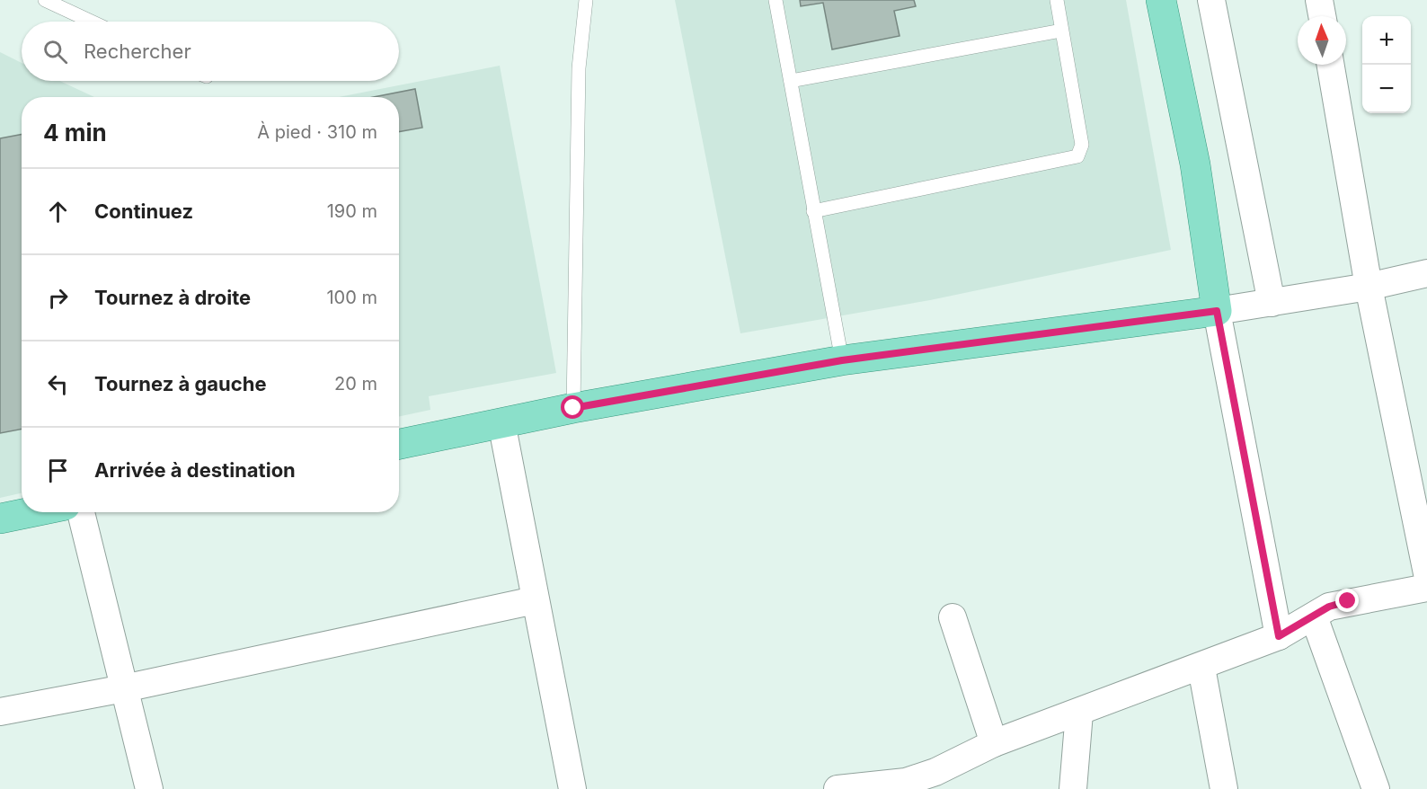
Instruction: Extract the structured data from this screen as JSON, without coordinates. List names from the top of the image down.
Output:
{
  "north": "top",
  "page": {
    "map_buttons": ["+", "−"],
    "search": "Rechercher",
    "heading": ["4 min", "À pied · 310 m"],
    "list": [
      ["Continuez", "190 m"],
      ["Tournez à droite", "100 m"],
      ["Tournez à gauche", "20 m"],
      "Arrivée à destination"
    ]
  }
}
